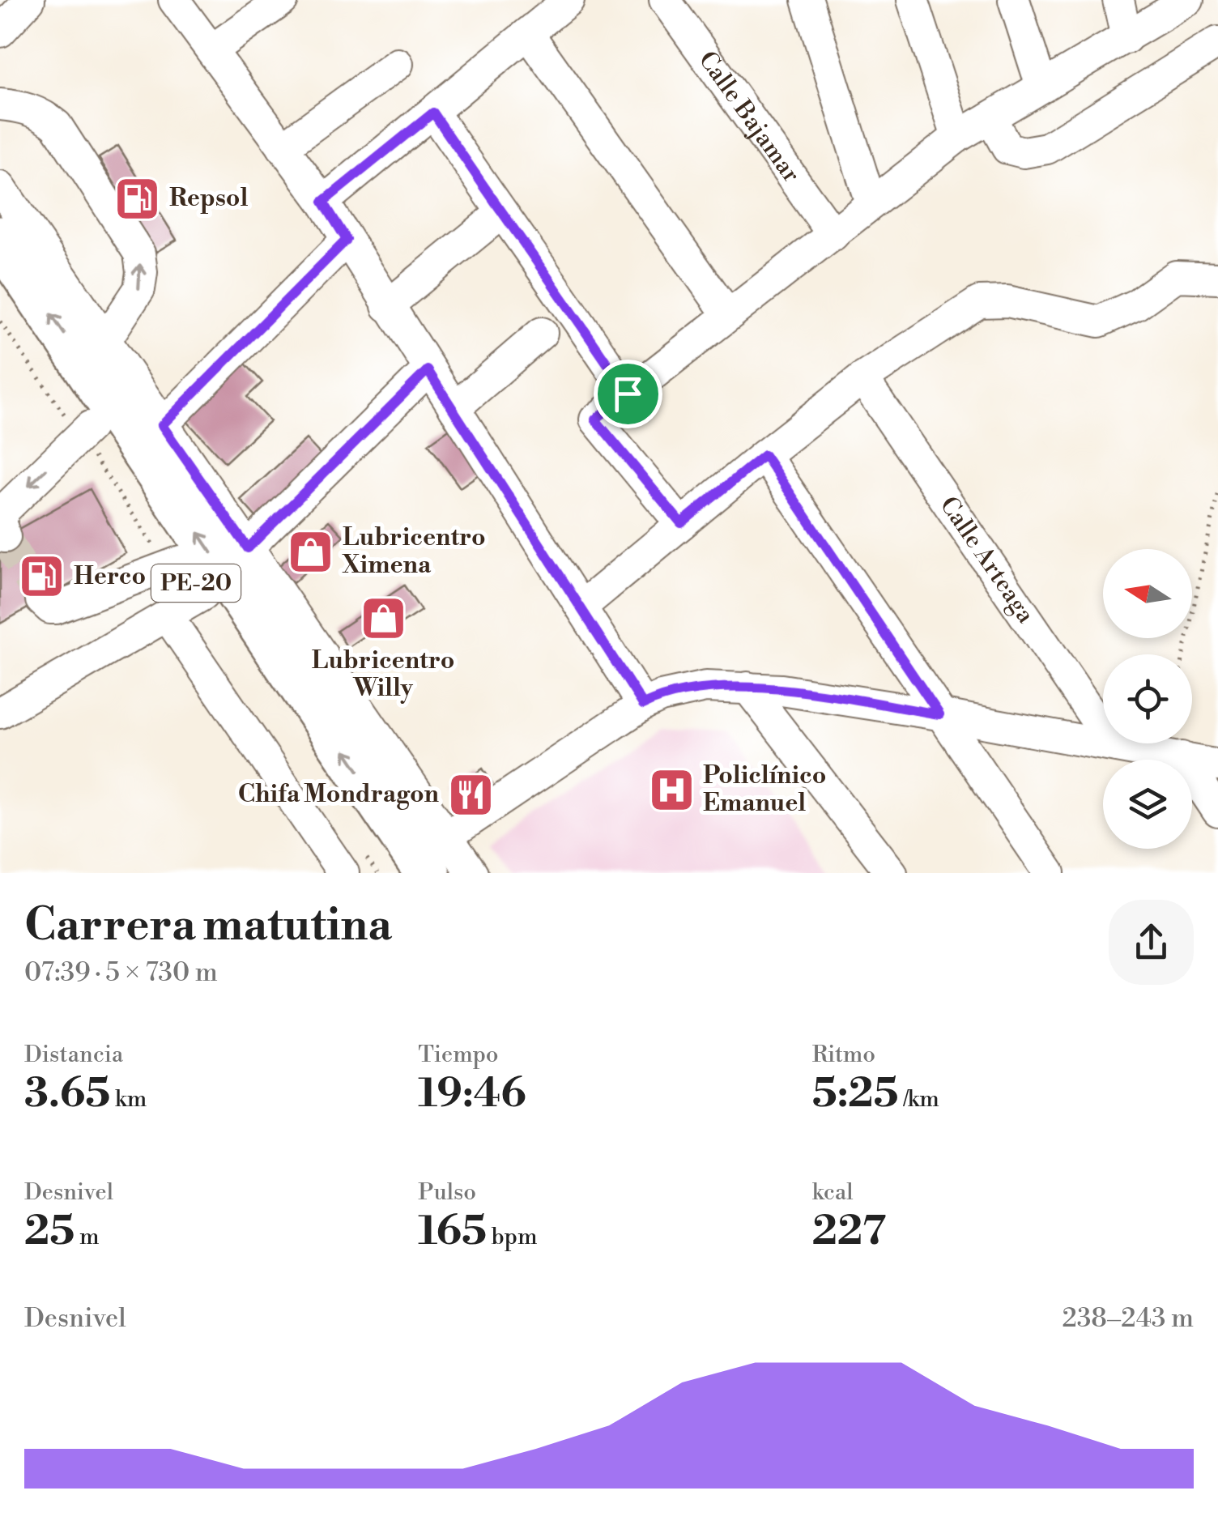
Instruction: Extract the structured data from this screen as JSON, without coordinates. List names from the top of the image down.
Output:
{
  "streets": {
    "highway": ["PE-20"],
    "street": ["Calle Bajamar", "Calle Arteaga"]
  },
  "places": {
    "fuel station": ["Repsol", "Herco"],
    "shop": ["Lubricentro Ximena", "Lubricentro Willy"],
    "hospital": ["Policlínico Emanuel"],
    "restaurant": ["Chifa Mondragon"]
  },
  "north": "left",
  "page": {
    "heading": ["Carrera matutina", "07:39 · 5 × 730 m"],
    "stats": [
      ["Distancia", "3.65 km"],
      ["Tiempo", "19:46"],
      ["Ritmo", "5:25 /km"],
      ["Desnivel", "25 m"],
      ["Pulso", "165 bpm"],
      ["kcal", "227"]
    ],
    "chart": ["Desnivel", "238–243 m"]
  }
}
